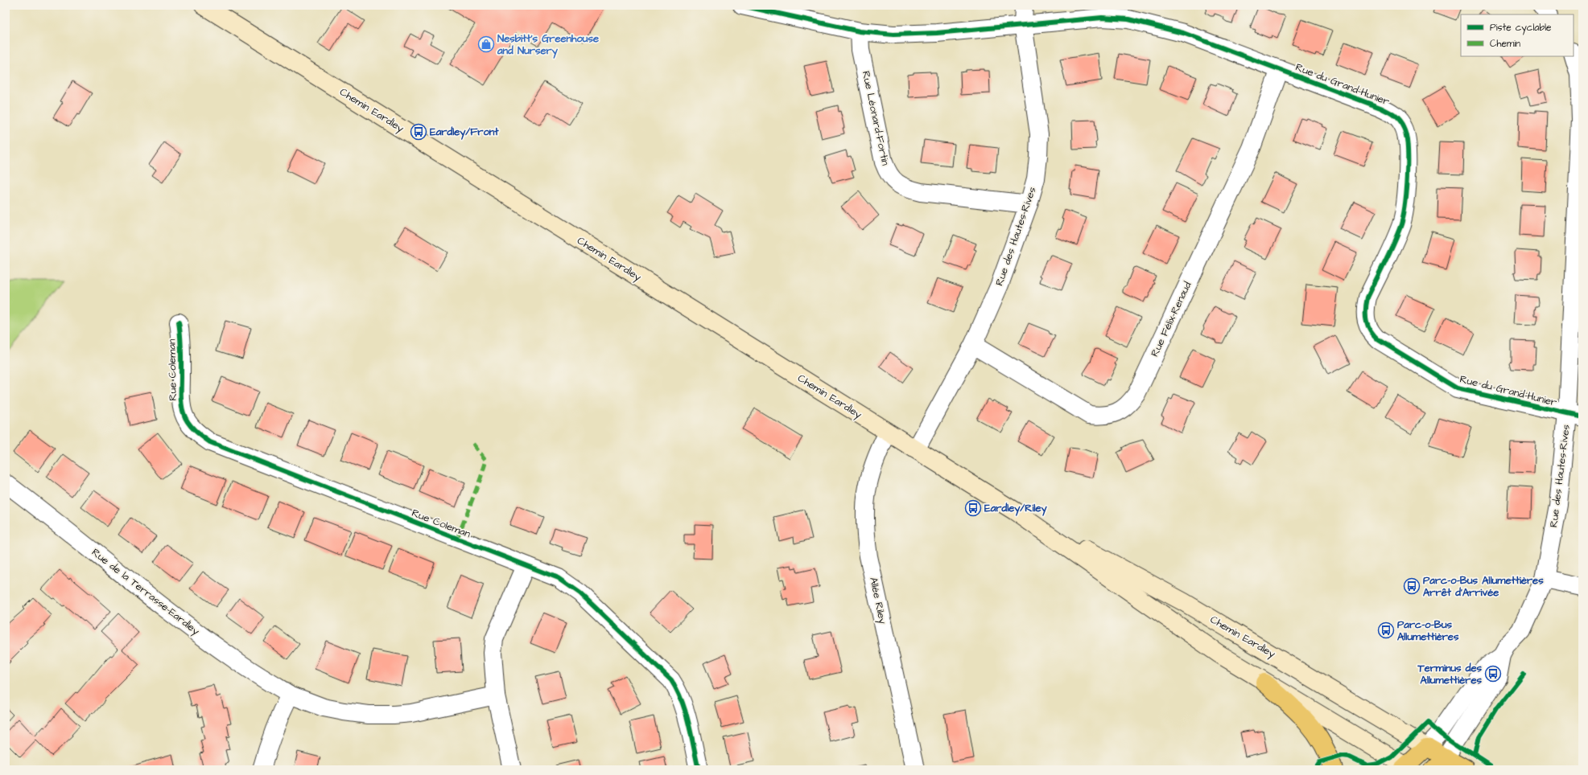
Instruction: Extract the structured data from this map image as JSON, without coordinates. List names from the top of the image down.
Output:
{
  "streets": {
    "main road": ["Chemin Eardley"],
    "street": [
      "Rue du Grand-Hunier",
      "Rue Léonard-Fortin",
      "Rue des Hautes-Rives",
      "Rue Félix-Renaud",
      "Rue Coleman",
      "Rue de la Terrasse-Eardley",
      "Allée Riley"
    ]
  },
  "crossings": [
    ["Rue du Grand-Hunier", "Rue Léonard-Fortin"],
    ["Rue du Grand-Hunier", "Rue des Hautes-Rives"],
    ["Rue du Grand-Hunier", "Rue Félix-Renaud"],
    ["Chemin Eardley", "Rue des Hautes-Rives"],
    ["Chemin Eardley", "Allée Riley"],
    ["Rue Léonard-Fortin", "Rue des Hautes-Rives"],
    ["Rue des Hautes-Rives", "Rue Félix-Renaud"]
  ],
  "places": {
    "shop": ["Nesbitt's Greenhouse and Nursery"],
    "bus stop": [
      "Eardley/Front",
      "Eardley/Riley",
      "Parc-o-Bus Allumettières Arrêt d'Arrivée",
      "Parc-o-Bus Allumettières",
      "Terminus des Allumettières"
    ]
  },
  "legend": ["Piste cyclable", "Chemin"]
}
